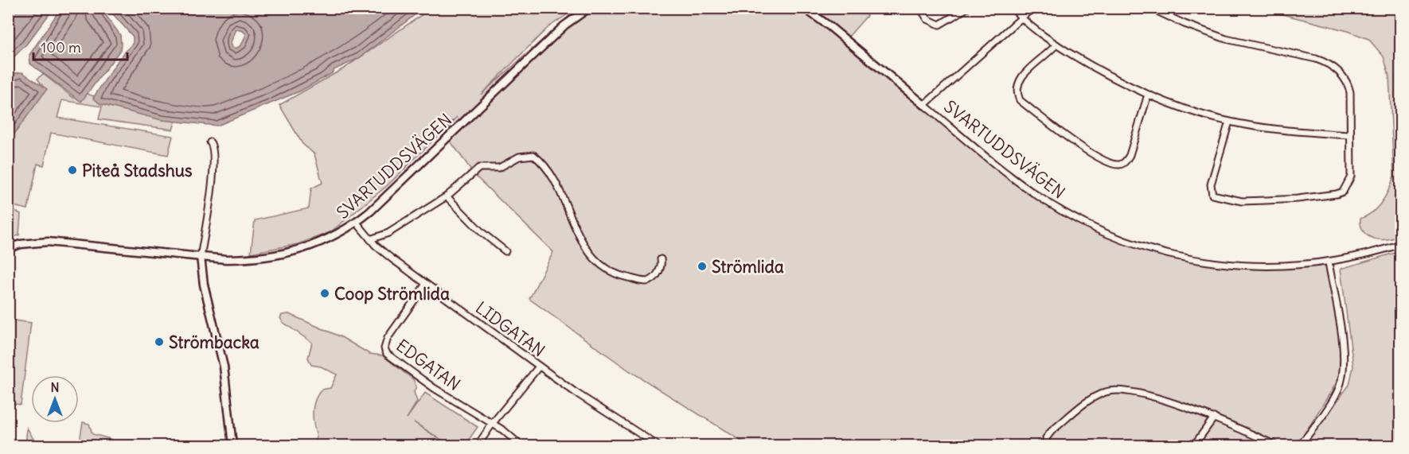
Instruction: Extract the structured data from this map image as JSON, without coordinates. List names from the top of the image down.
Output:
{
  "streets": {
    "street": ["SVARTUDDSVÄGEN", "LIDGATAN", "EDGATAN"]
  },
  "crossings": [
    ["SVARTUDDSVÄGEN", "LIDGATAN"],
    ["LIDGATAN", "EDGATAN"]
  ],
  "places": [
    "Piteå Stadshus",
    "Strömlida",
    "Coop Strömlida",
    "Strömbacka"
  ],
  "scale_bar": "100 m",
  "north": "top"
}
